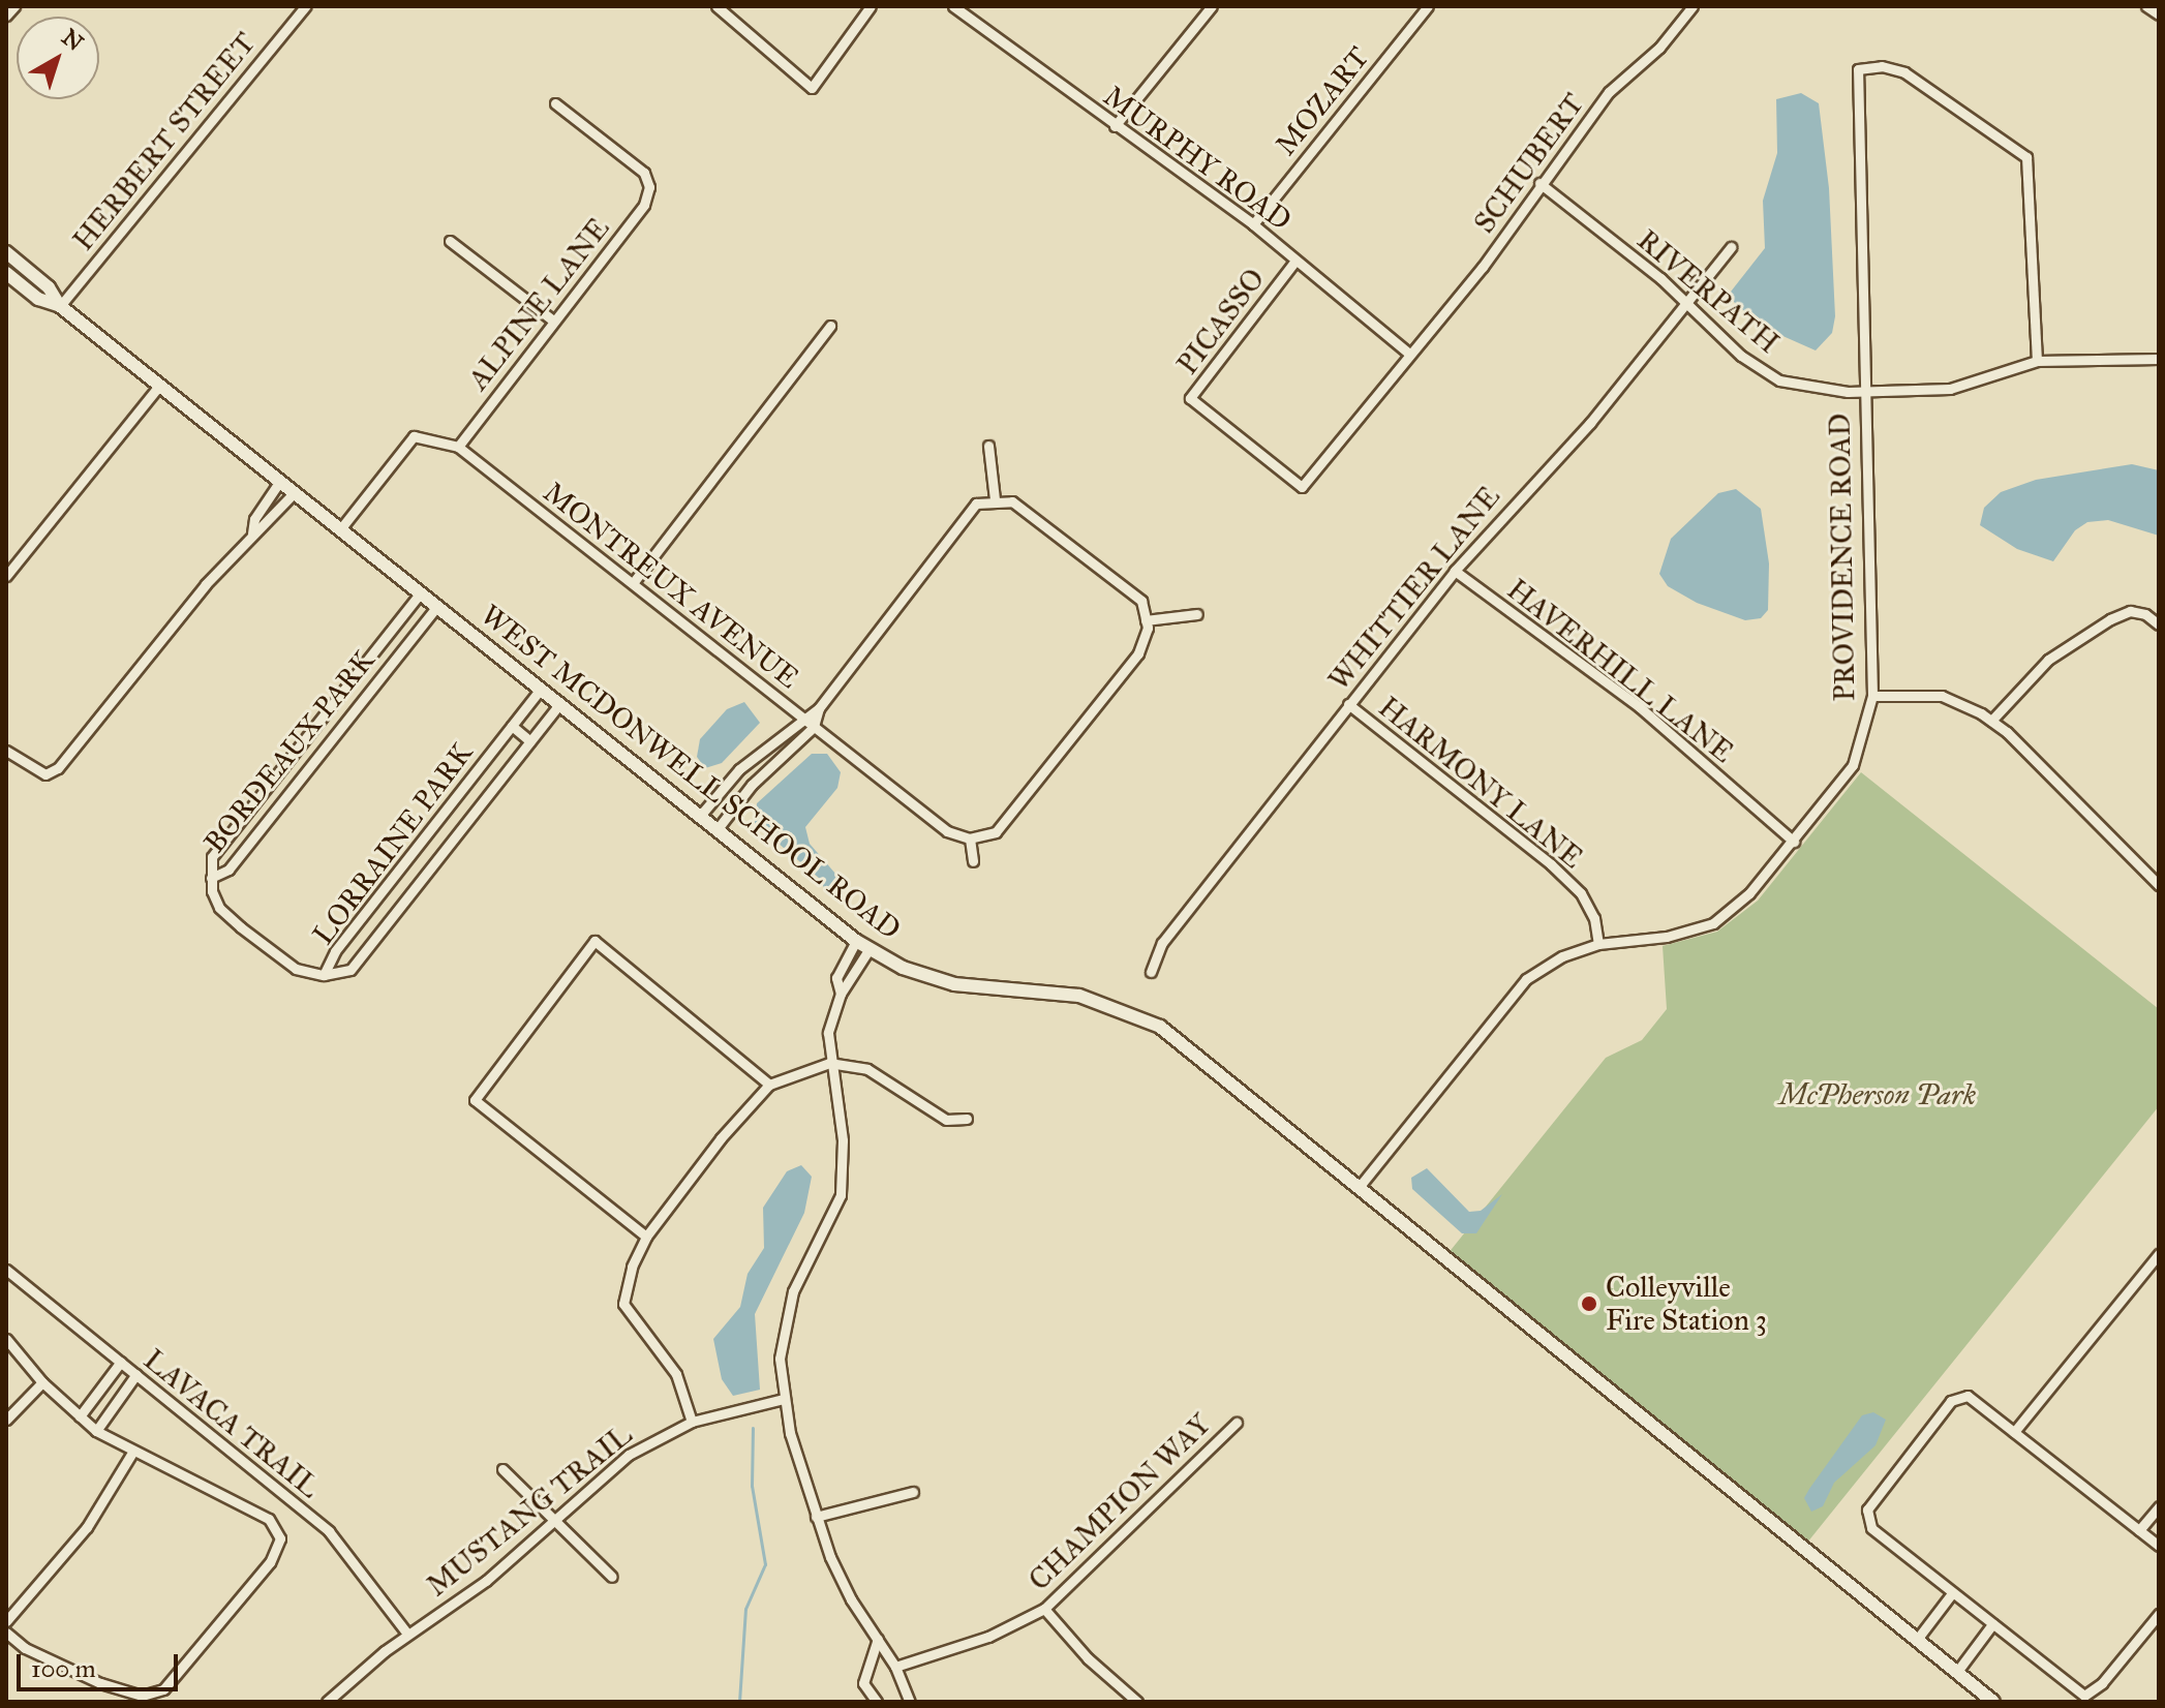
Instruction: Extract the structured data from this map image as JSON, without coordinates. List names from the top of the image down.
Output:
{
  "streets": {
    "main road": ["WEST MCDONWELL SCHOOL ROAD"],
    "street": [
      "MOZART",
      "HERBERT STREET",
      "MURPHY ROAD",
      "SCHUBERT",
      "RIVERPATH",
      "ALPINE LANE",
      "PICASSO",
      "PROVIDENCE ROAD",
      "MONTREUX AVENUE",
      "WHITTIER LANE",
      "HAVERHILL LANE",
      "BORDEAUX PARK",
      "HARMONY LANE",
      "LORRAINE PARK",
      "LAVACA TRAIL",
      "CHAMPION WAY",
      "MUSTANG TRAIL"
    ]
  },
  "crossings": [
    ["MOZART", "MURPHY ROAD"],
    ["HERBERT STREET", "WEST MCDONWELL SCHOOL ROAD"],
    ["MURPHY ROAD", "SCHUBERT"],
    ["MURPHY ROAD", "PICASSO"],
    ["SCHUBERT", "RIVERPATH"],
    ["SCHUBERT", "PICASSO"],
    ["RIVERPATH", "PROVIDENCE ROAD"],
    ["RIVERPATH", "WHITTIER LANE"],
    ["ALPINE LANE", "MONTREUX AVENUE"],
    ["PROVIDENCE ROAD", "HAVERHILL LANE"],
    ["PROVIDENCE ROAD", "WEST MCDONWELL SCHOOL ROAD"],
    ["PROVIDENCE ROAD", "HARMONY LANE"],
    ["MONTREUX AVENUE", "WEST MCDONWELL SCHOOL ROAD"],
    ["WHITTIER LANE", "HAVERHILL LANE"],
    ["WHITTIER LANE", "HARMONY LANE"],
    ["BORDEAUX PARK", "WEST MCDONWELL SCHOOL ROAD"],
    ["WEST MCDONWELL SCHOOL ROAD", "LORRAINE PARK"],
    ["LAVACA TRAIL", "MUSTANG TRAIL"]
  ],
  "parks": ["McPherson Park"],
  "places": ["Colleyville Fire Station 3"],
  "scale_bar": "100 m",
  "north": "top right"
}
